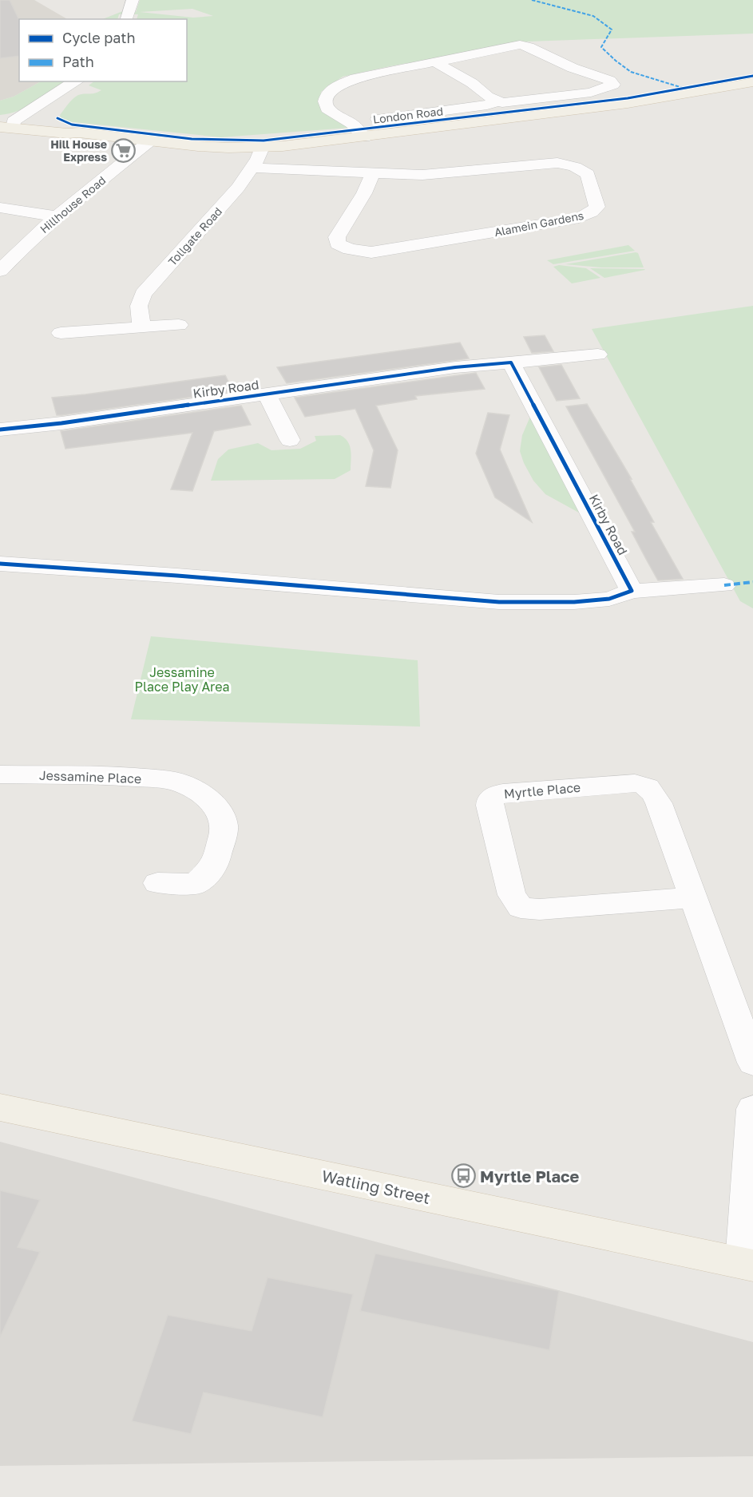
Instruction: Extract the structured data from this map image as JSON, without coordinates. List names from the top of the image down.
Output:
{
  "streets": {
    "main road": ["London Road", "Watling Street"],
    "street": [
      "Hillhouse Road",
      "Alamein Gardens",
      "Tollgate Road",
      "Kirby Road",
      "Jessamine Place",
      "Myrtle Place"
    ]
  },
  "crossings": [
    ["London Road", "Hillhouse Road"],
    ["London Road", "Tollgate Road"],
    ["Alamein Gardens", "Tollgate Road"]
  ],
  "parks": ["Jessamine Place Play Area"],
  "places": {
    "supermarket": ["Hill House Express"],
    "bus stop": ["Myrtle Place"]
  },
  "legend": ["Cycle path", "Path"]
}
